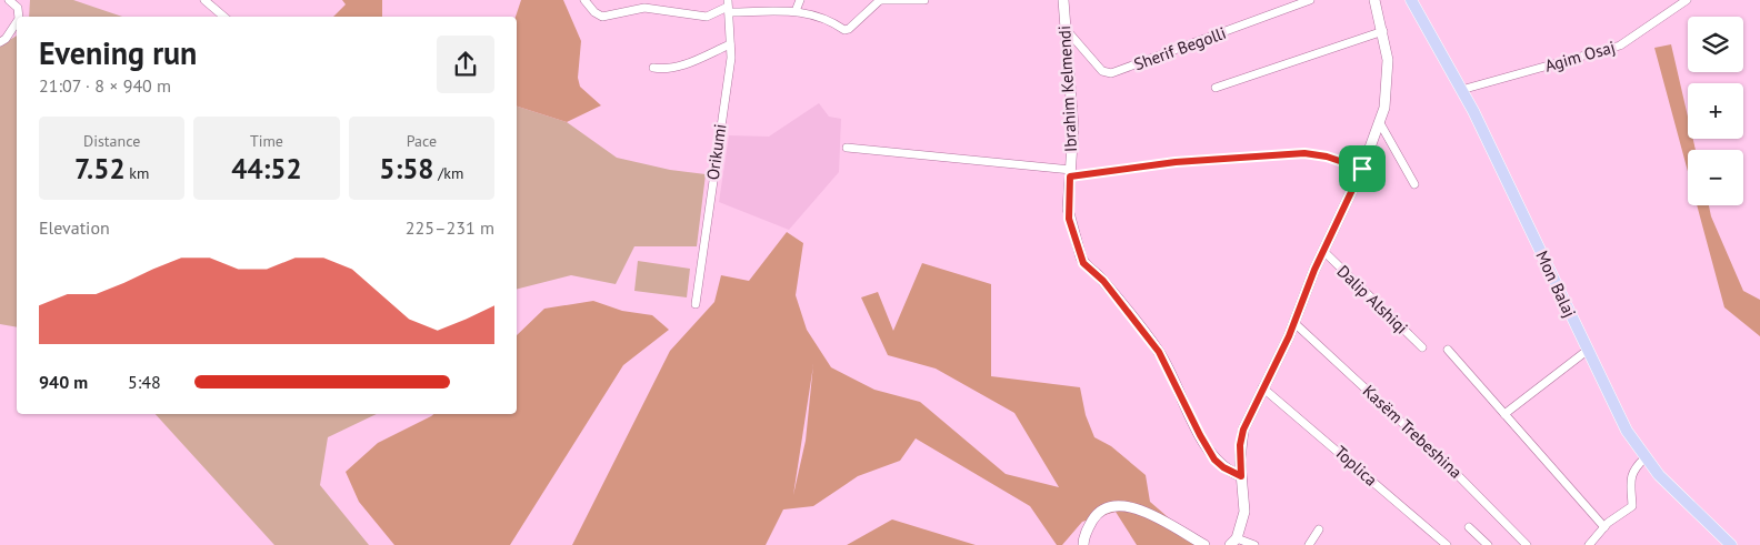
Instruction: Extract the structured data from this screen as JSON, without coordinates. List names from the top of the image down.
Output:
{
  "streets": {
    "main road": ["Mon Balaj"],
    "street": [
      "Sherif Begolli",
      "Agim Osaj",
      "Ibrahim Kelmendi",
      "Orikumi",
      "Dalip Alshiqi",
      "Kasëm Trebeshina",
      "Toplica"
    ]
  },
  "crossings": [
    ["Sherif Begolli", "Ibrahim Kelmendi"],
    ["Agim Osaj", "Mon Balaj"],
    ["Ibrahim Kelmendi", "Dalip Alshiqi"],
    ["Dalip Alshiqi", "Kasëm Trebeshina"],
    ["Dalip Alshiqi", "Toplica"]
  ],
  "page": {
    "map_buttons": ["+", "−"],
    "heading": ["Evening run", "21:07 · 8 × 940 m"],
    "stats": [
      ["Distance", "7.52 km"],
      ["Time", "44:52"],
      ["Pace", "5:58 /km"]
    ],
    "chart": ["Elevation", "225–231 m"],
    "list": [
      {
        "name": "940 m",
        "note": "5:48"
      }
    ]
  }
}
